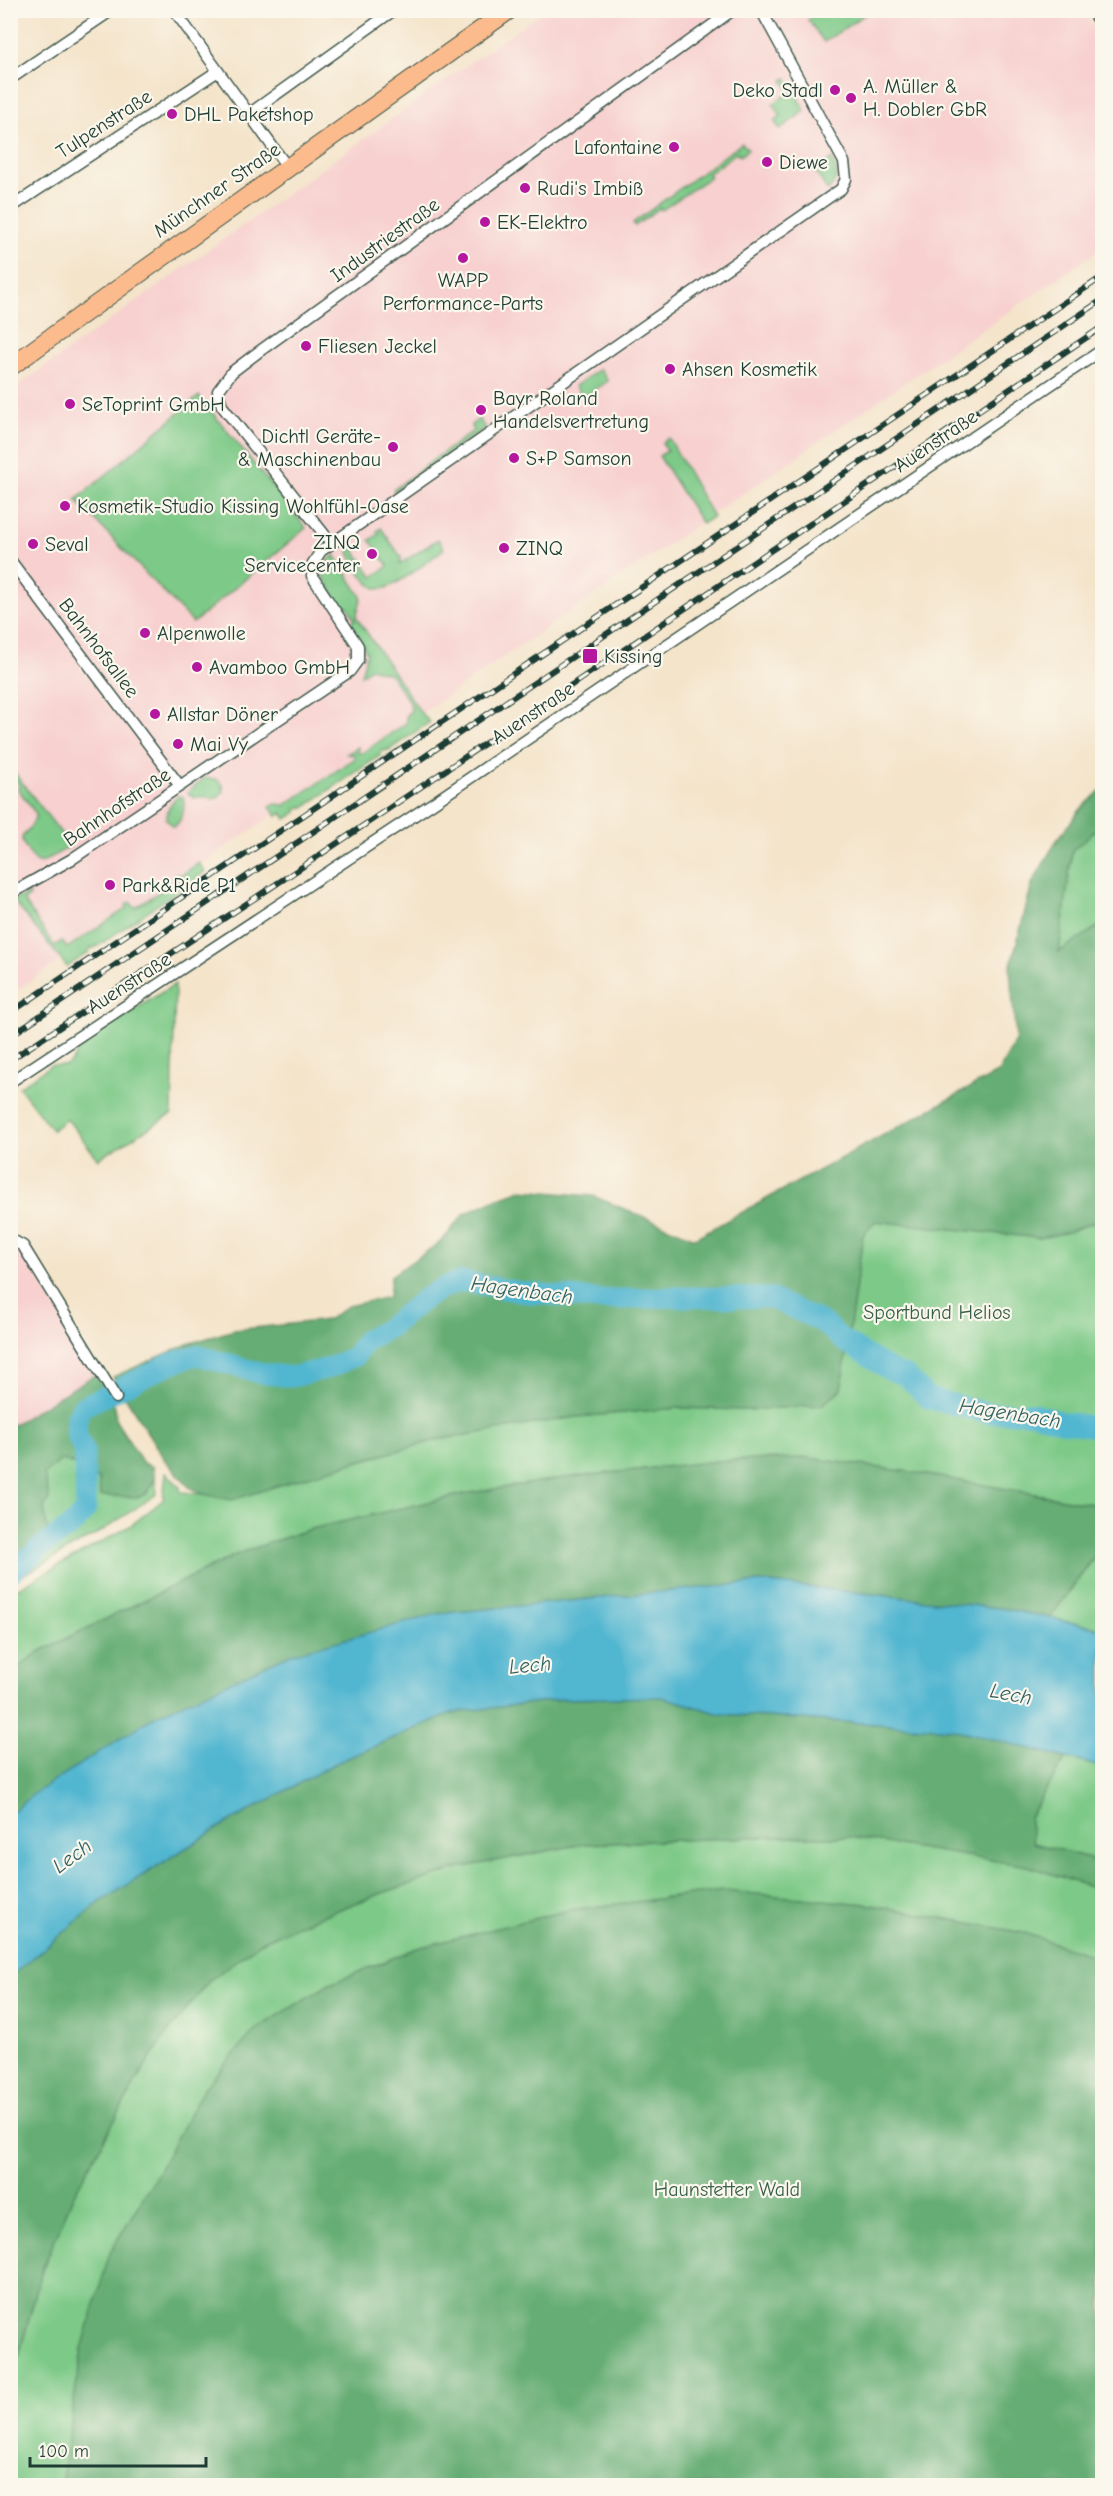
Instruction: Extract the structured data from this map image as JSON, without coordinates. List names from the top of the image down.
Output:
{
  "streets": {
    "main road": ["Münchner Straße"],
    "street": [
      "Tulpenstraße",
      "Industriestraße",
      "Auenstraße",
      "Bahnhofsallee",
      "Bahnhofstraße"
    ]
  },
  "crossings": [
    ["Industriestraße", "Bahnhofstraße"],
    ["Bahnhofsallee", "Bahnhofstraße"]
  ],
  "water": ["Hagenbach", "Lech"],
  "parks": ["Sportbund Helios", "Haunstetter Wald"],
  "places": {
    "other": [
      "Deko Stadl",
      "A. Müller & H. Dobler GbR",
      "DHL Paketshop",
      "Lafontaine",
      "Diewe",
      "Rudi's Imbiß",
      "EK-Elektro",
      "WAPP Performance-Parts",
      "Fliesen Jeckel",
      "Ahsen Kosmetik",
      "SeToprint GmbH",
      "Bayr Roland Handelsvertretung",
      "Dichtl Geräte- & Maschinenbau",
      "S+P Samson",
      "Kosmetik-Studio Kissing Wohlfühl-Oase",
      "Seval",
      "ZINQ",
      "ZINQ Servicecenter",
      "Alpenwolle",
      "Avamboo GmbH",
      "Allstar Döner",
      "Mai Vy",
      "Park&Ride P1"
    ],
    "transit": ["Kissing"]
  },
  "scale_bar": "100 m"
}
